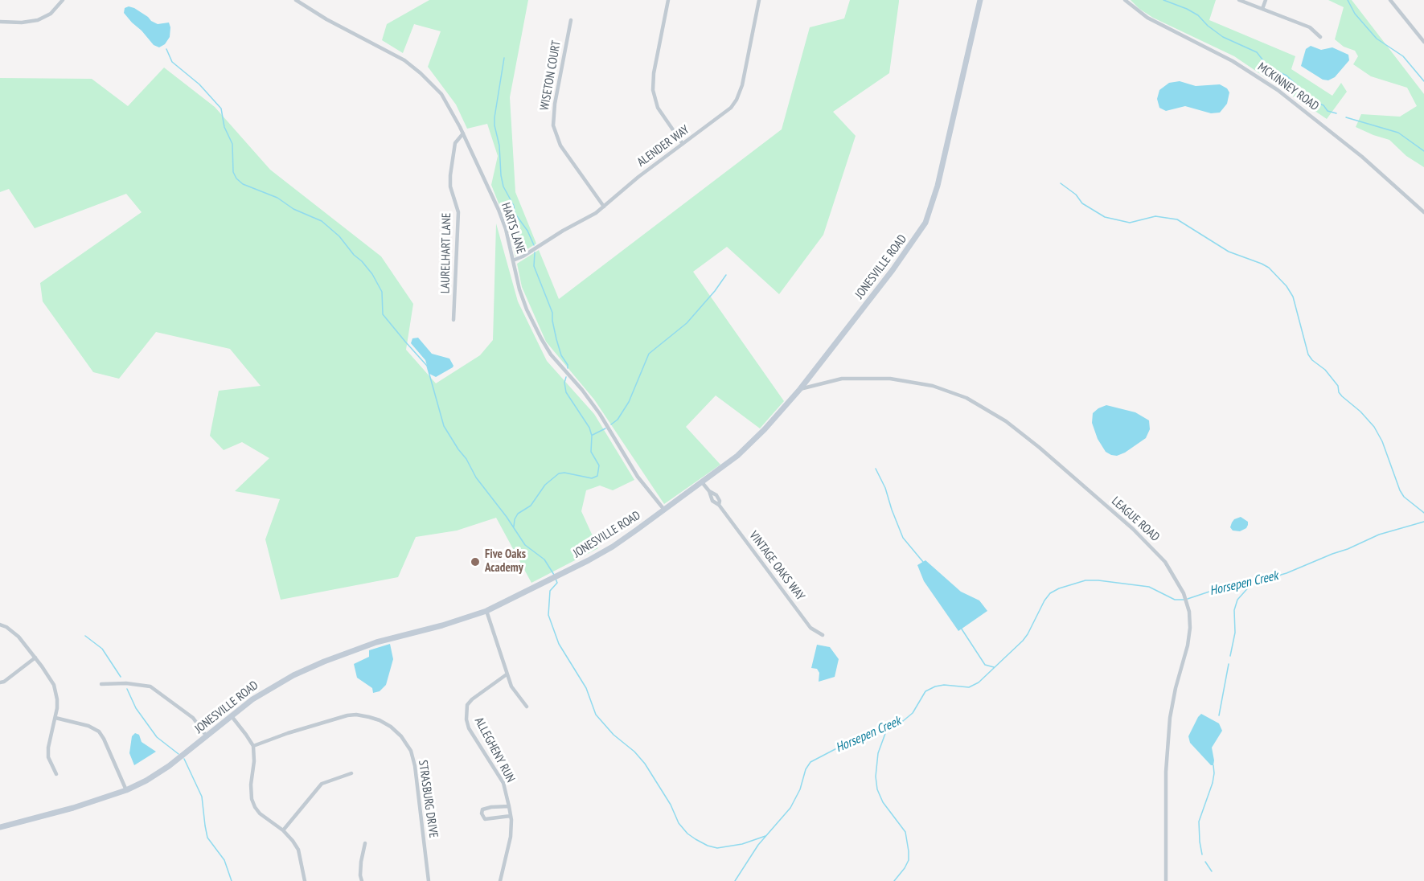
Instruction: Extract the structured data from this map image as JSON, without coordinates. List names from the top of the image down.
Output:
{
  "streets": {
    "street": [
      "WISETON COURT",
      "MCKINNEY ROAD",
      "ALENDER WAY",
      "HARTS LANE",
      "LAURELHART LANE",
      "JONESVILLE ROAD",
      "LEAGUE ROAD",
      "VINTAGE OAKS WAY",
      "ALLEGHENY RUN",
      "STRASBURG DRIVE"
    ]
  },
  "crossings": [
    ["WISETON COURT", "ALENDER WAY"],
    ["ALENDER WAY", "HARTS LANE"],
    ["HARTS LANE", "LAURELHART LANE"],
    ["HARTS LANE", "JONESVILLE ROAD"],
    ["JONESVILLE ROAD", "LEAGUE ROAD"],
    ["JONESVILLE ROAD", "VINTAGE OAKS WAY"]
  ],
  "water": ["Horsepen Creek"],
  "places": ["Five Oaks Academy"]
}
